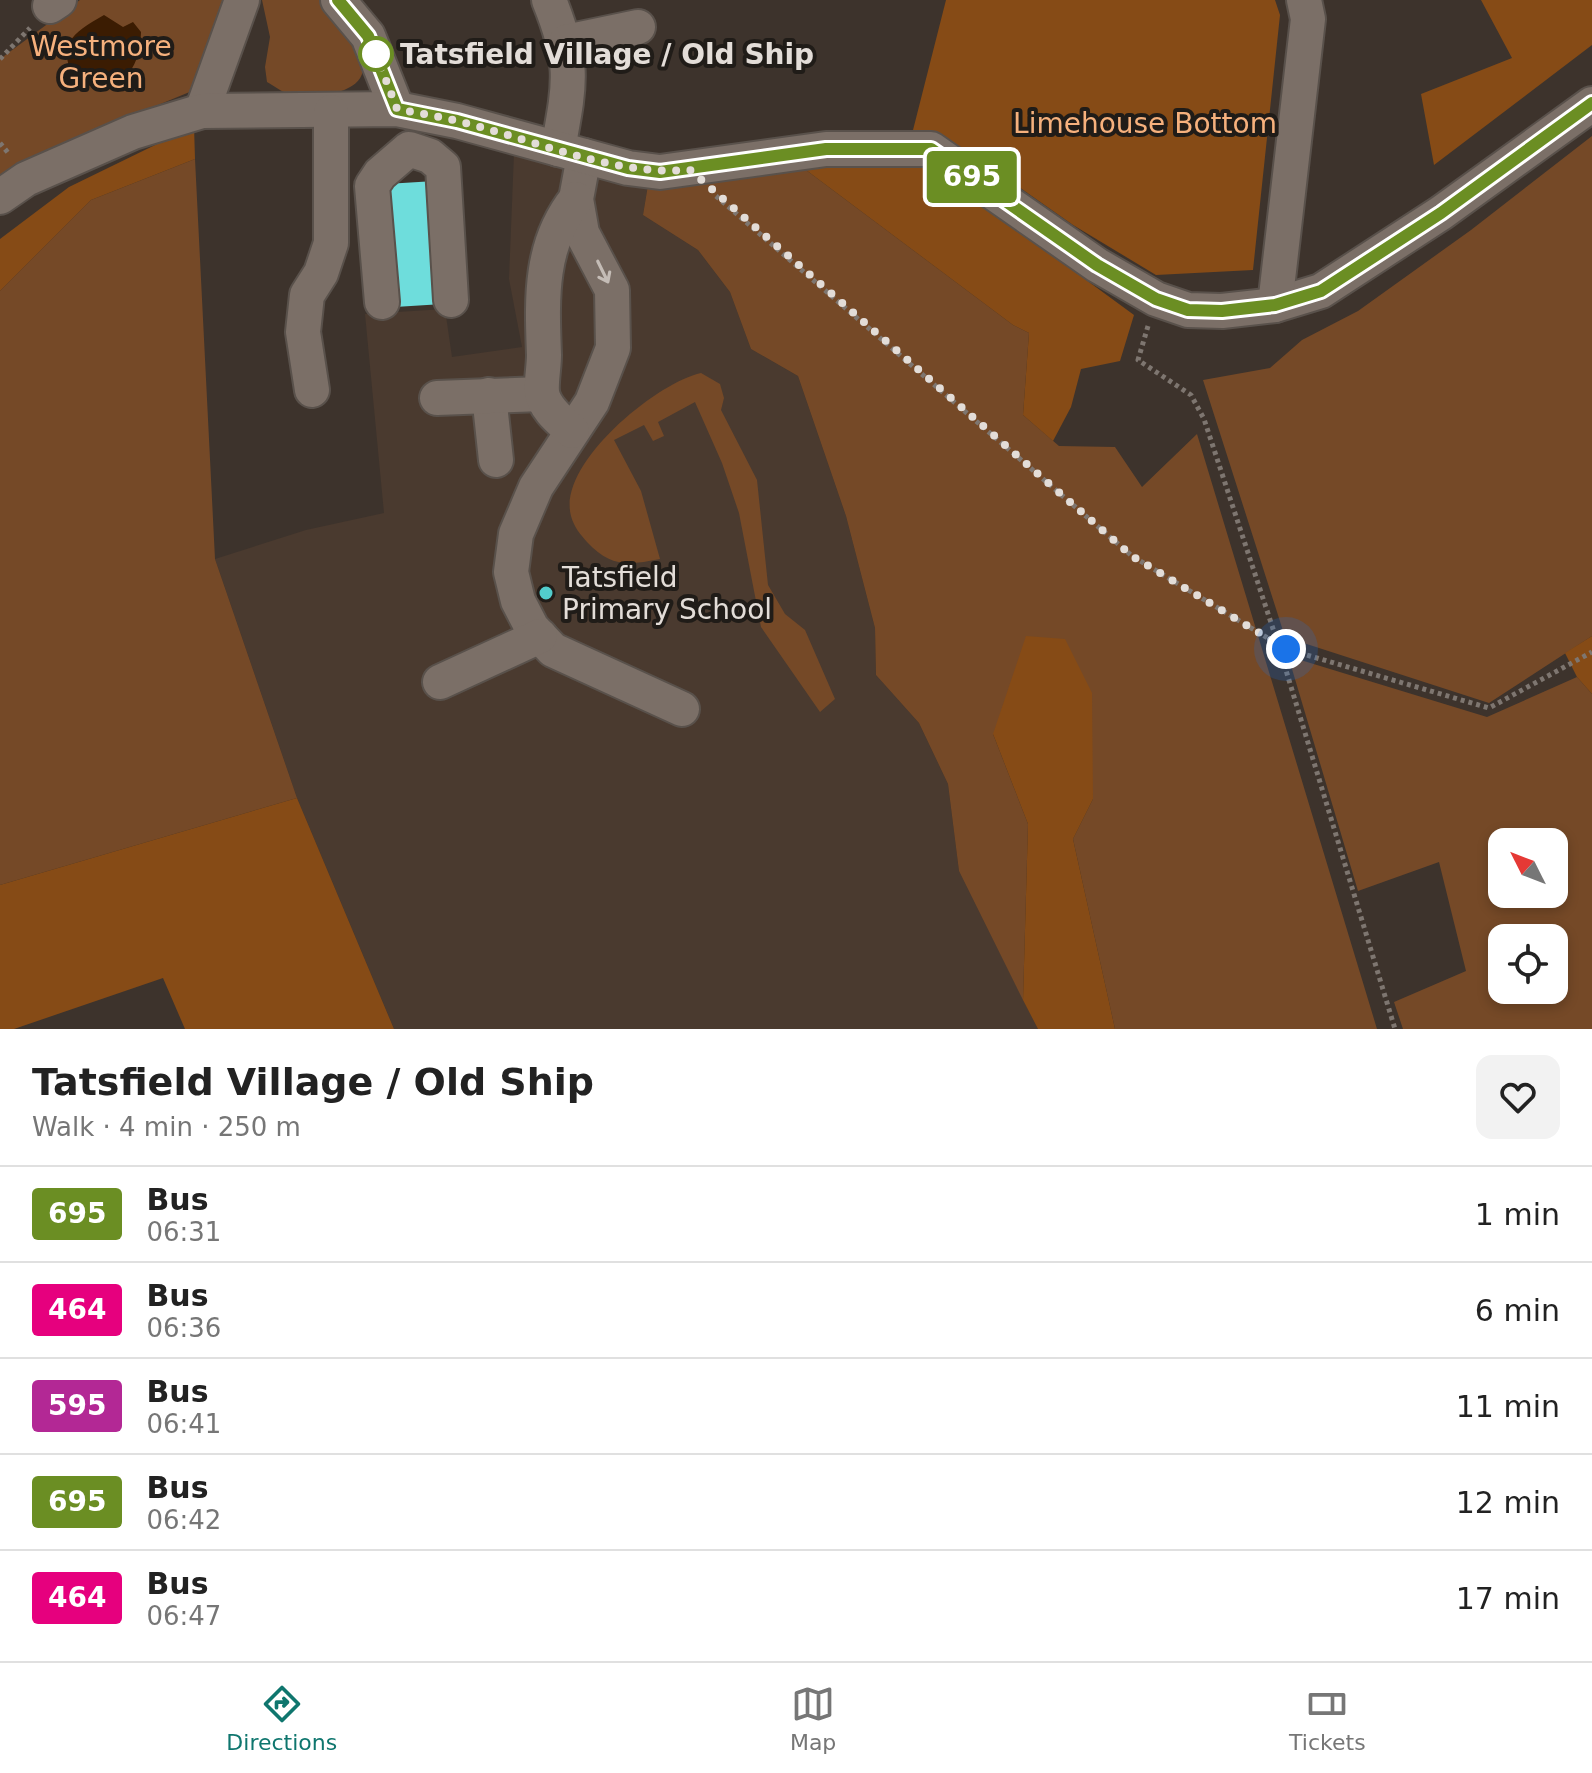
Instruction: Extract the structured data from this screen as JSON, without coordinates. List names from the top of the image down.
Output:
{
  "parks": ["Westmore Green", "Limehouse Bottom"],
  "places": ["Tatsfield Village / Old Ship", "Tatsfield Primary School"],
  "lines": ["bus line 695"],
  "north": "top left",
  "page": {
    "on_map": "695",
    "heading": ["Tatsfield Village / Old Ship", "Walk · 4 min · 250 m"],
    "list": [
      {
        "mark": "695",
        "name": "Bus",
        "note": "06:31",
        "value": "1 min"
      },
      {
        "mark": "464",
        "name": "Bus",
        "note": "06:36",
        "value": "6 min"
      },
      {
        "mark": "595",
        "name": "Bus",
        "note": "06:41",
        "value": "11 min"
      },
      {
        "mark": "695",
        "name": "Bus",
        "note": "06:42",
        "value": "12 min"
      },
      {
        "mark": "464",
        "name": "Bus",
        "note": "06:47",
        "value": "17 min"
      }
    ],
    "tabs": ["Directions", "Map", "Tickets"]
  }
}
